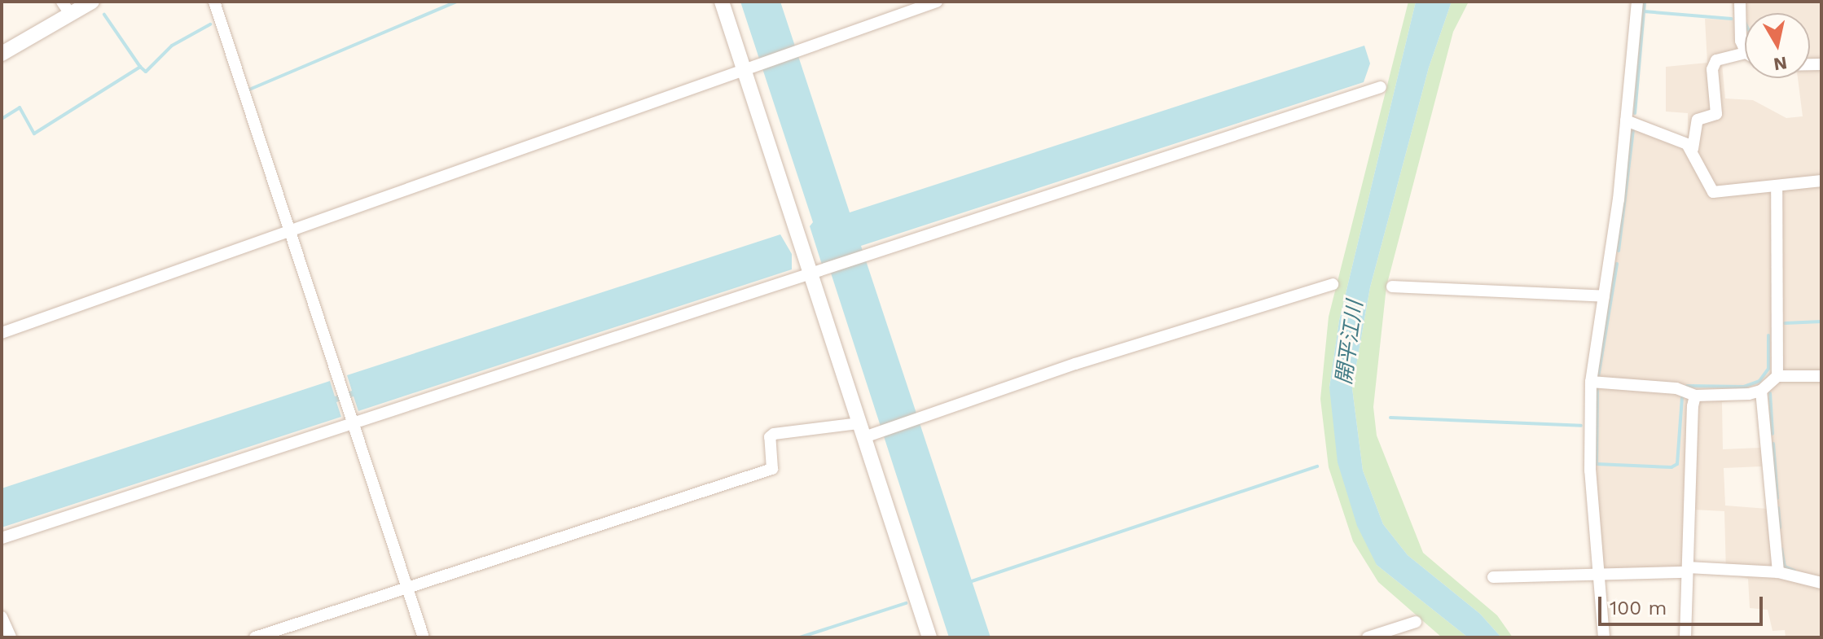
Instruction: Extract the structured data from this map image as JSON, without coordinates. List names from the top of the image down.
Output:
{
  "water": ["開平江川"],
  "scale_bar": "100 m",
  "north": "bottom"
}
